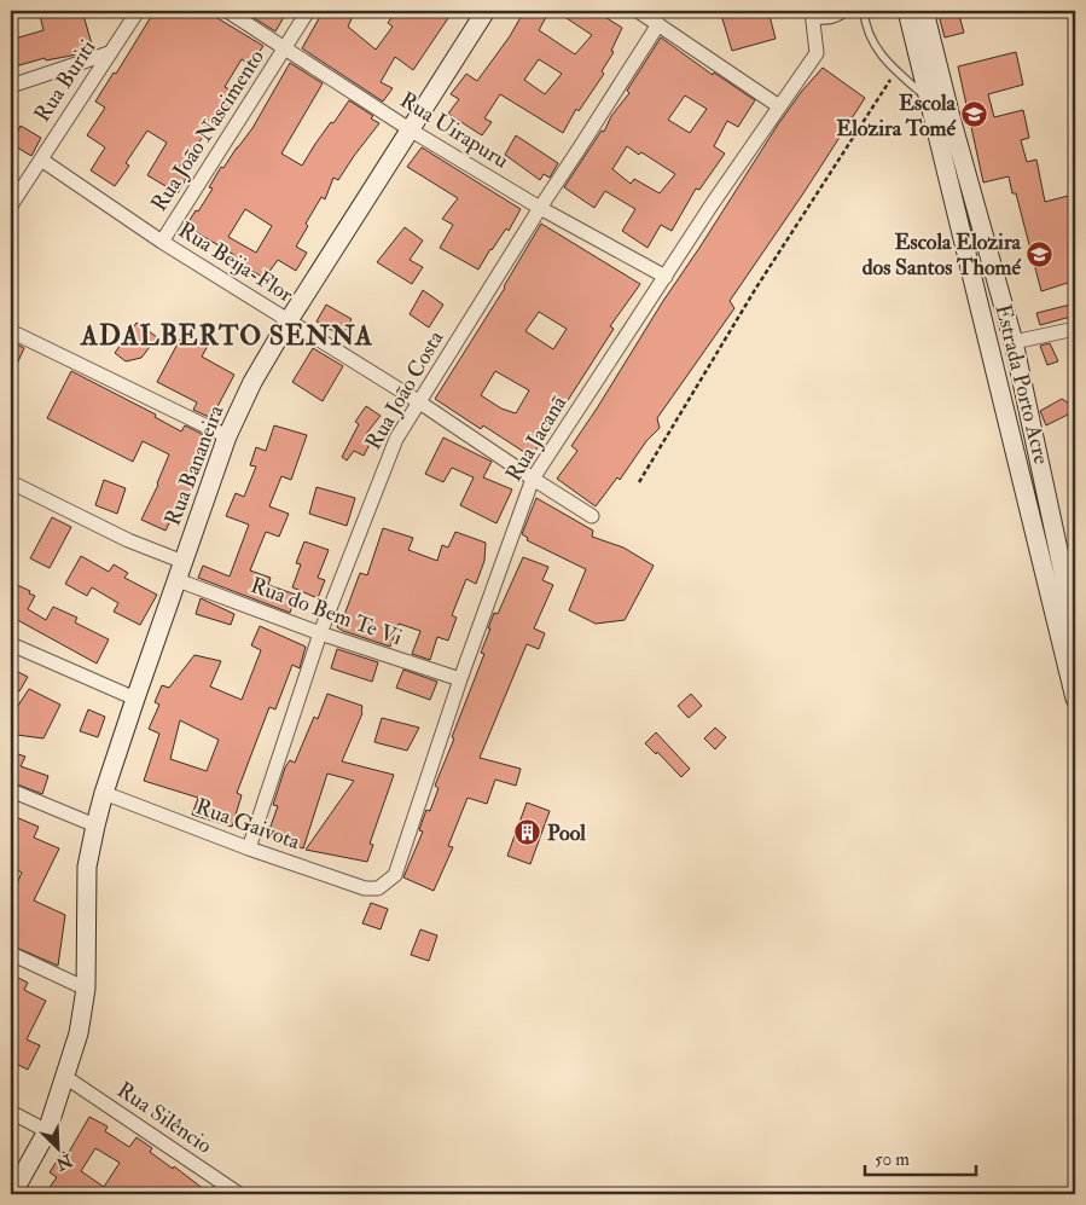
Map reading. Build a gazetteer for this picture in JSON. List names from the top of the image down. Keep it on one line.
{"streets":{"main road":["Estrada Porto Acre","Rua Bananeira"],"street":["Rua Buriti","Rua João Nascimento","Rua Uirapuru","Rua Beija-Flor","Rua João Costa","Rua Jacanã","Rua do Bem Te Vi","Rua Gaivota","Rua Silêncio"]},"crossings":[["Rua Buriti","Rua Beija-Flor"],["Rua João Nascimento","Rua Uirapuru"],["Rua João Nascimento","Rua Beija-Flor"],["Rua Uirapuru","Rua João Costa"],["Rua Uirapuru","Rua Jacanã"],["Rua Uirapuru","Rua Bananeira"],["Rua Beija-Flor","Rua João Costa"],["Rua Beija-Flor","Rua Jacanã"],["Rua Beija-Flor","Rua Bananeira"],["Rua João Costa","Rua do Bem Te Vi"],["Rua João Costa","Rua Gaivota"],["Rua Jacanã","Rua do Bem Te Vi"],["Rua Jacanã","Rua Gaivota"],["Rua Bananeira","Rua do Bem Te Vi"],["Rua Bananeira","Rua Gaivota"],["Rua Bananeira","Rua Silêncio"]],"districts":["ADALBERTO SENNA"],"places":{"school or university":["Escola Elozira Tomé","Escola Elozira dos Santos Thomé"],"building":["Pool"]},"scale_bar":"50 m","north":"bottom right"}
